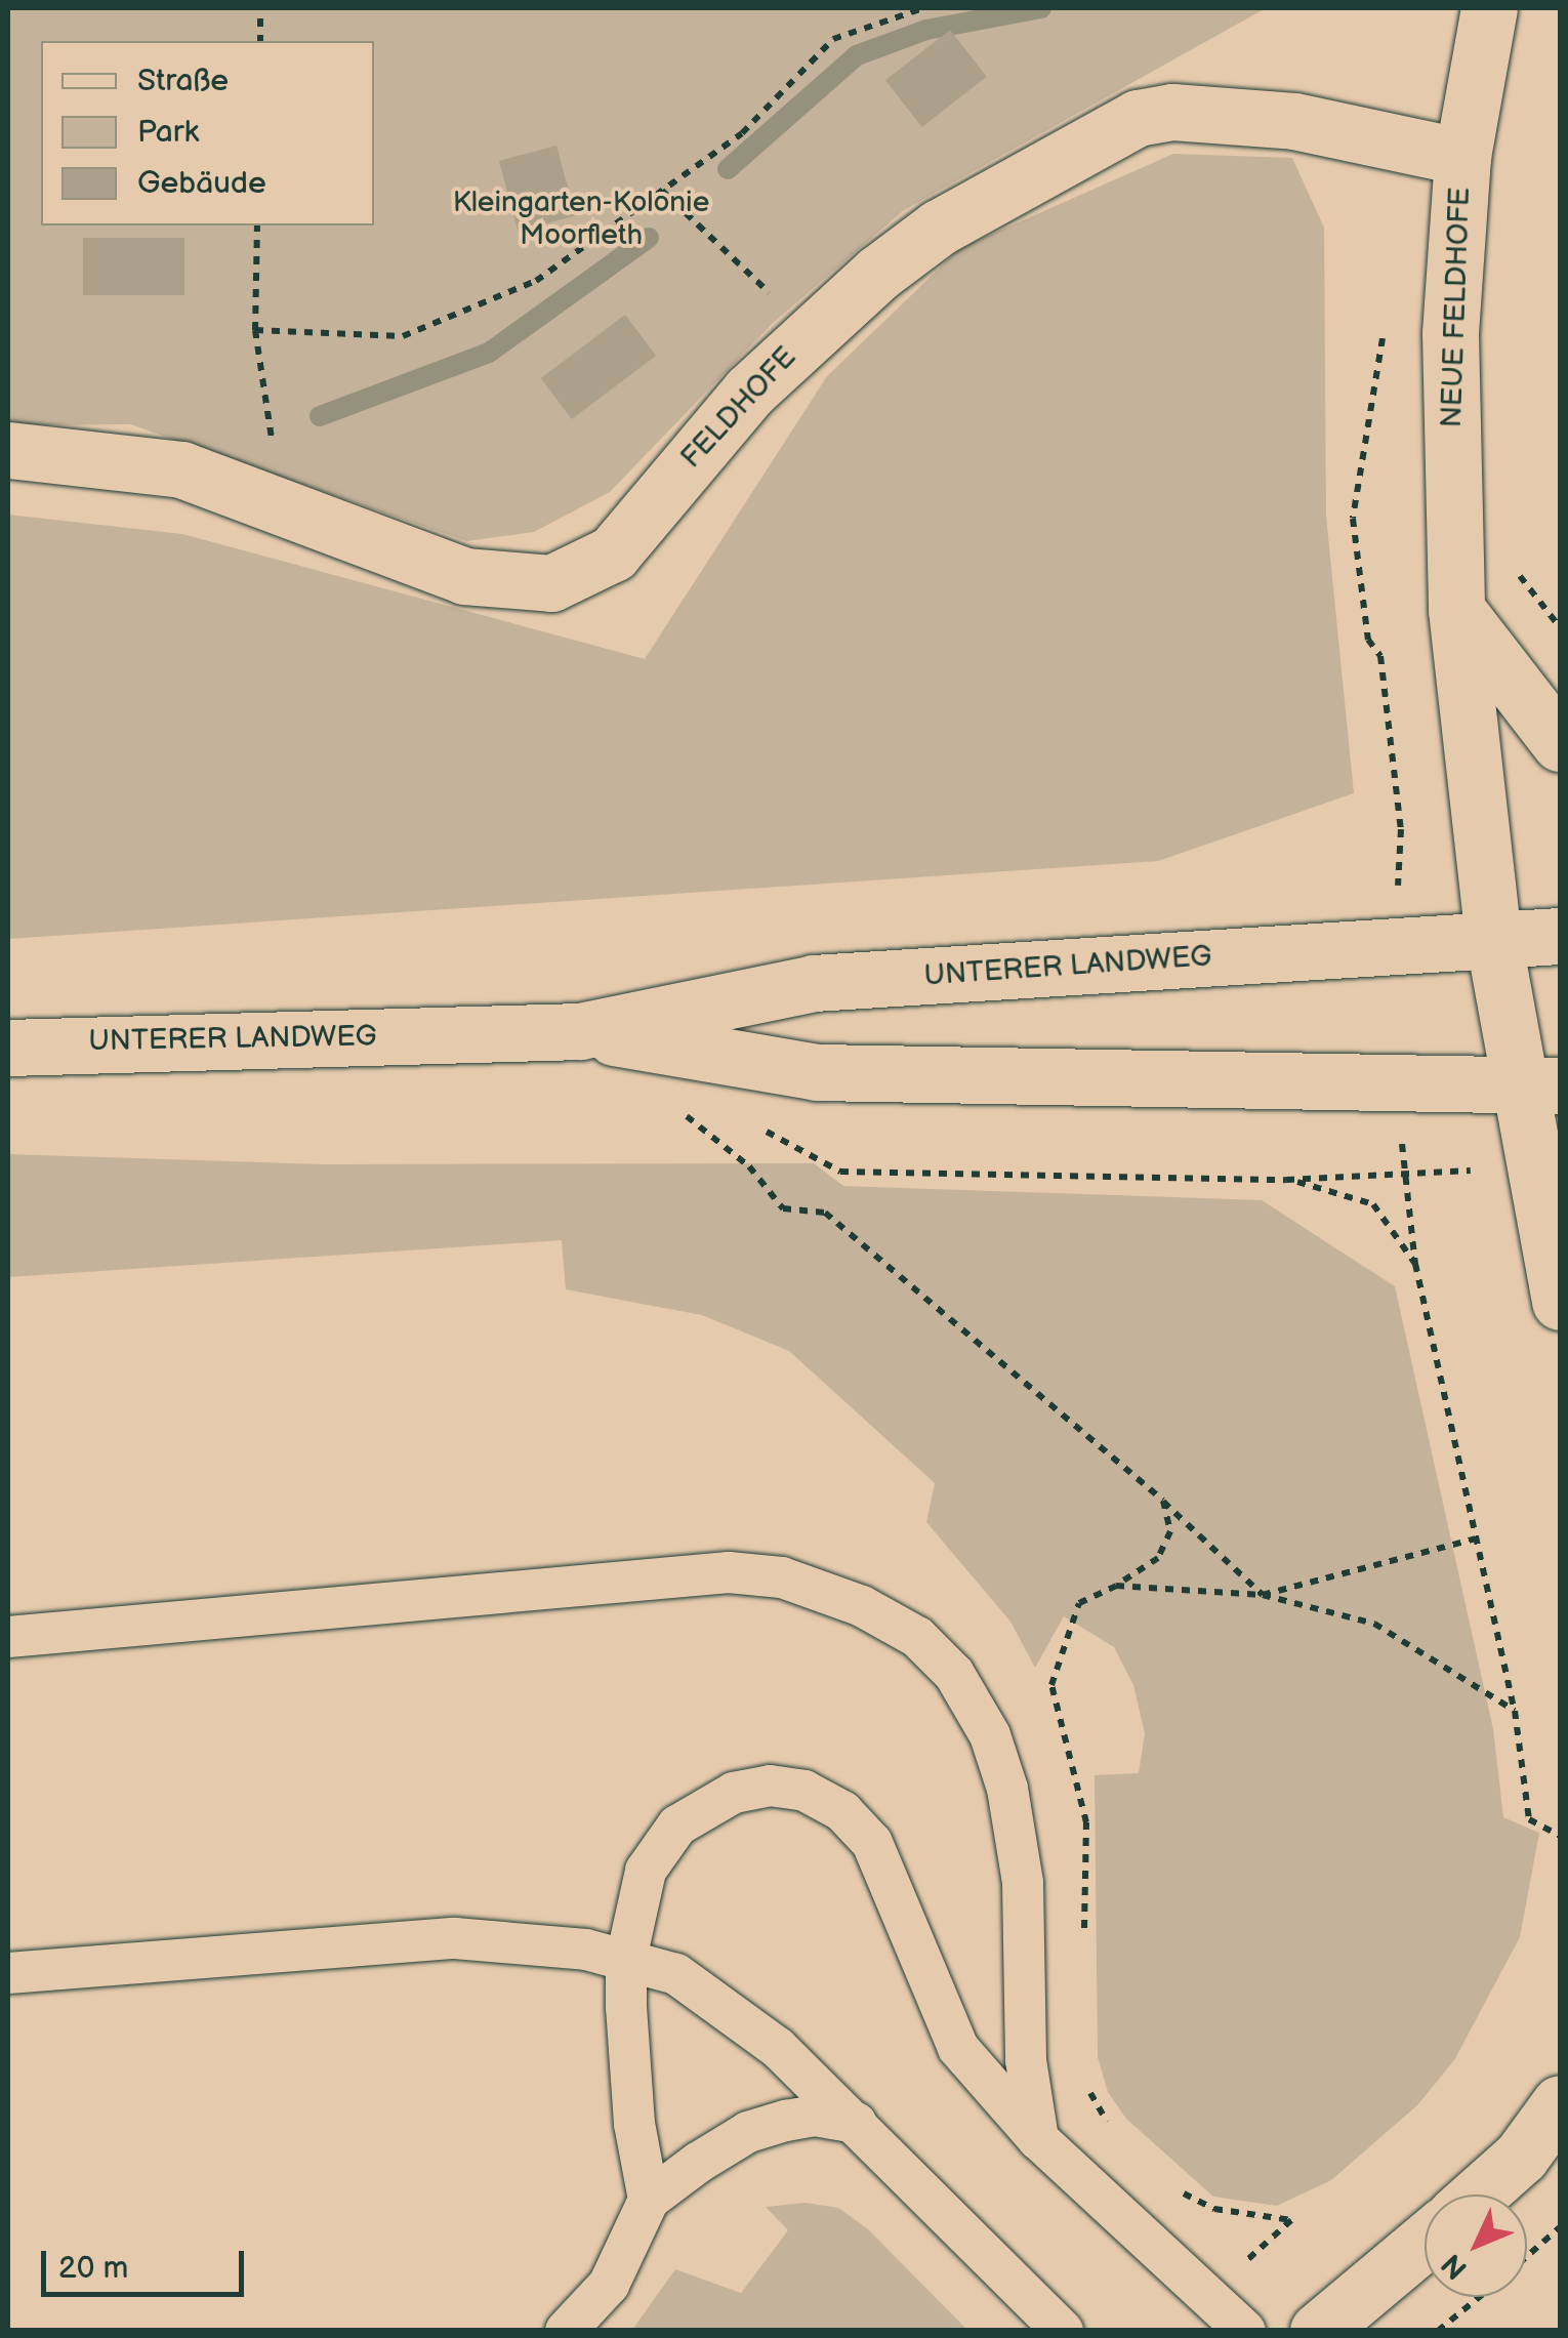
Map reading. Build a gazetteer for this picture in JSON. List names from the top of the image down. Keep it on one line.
{"streets":{"street":["NEUE FELDHOFE","FELDHOFE","UNTERER LANDWEG"]},"crossings":[["NEUE FELDHOFE","FELDHOFE"],["NEUE FELDHOFE","UNTERER LANDWEG"]],"parks":["Kleingarten-Kolonie Moorfleth"],"legend":["Straße","Park","Gebäude"],"scale_bar":"20 m","north":"bottom left"}
